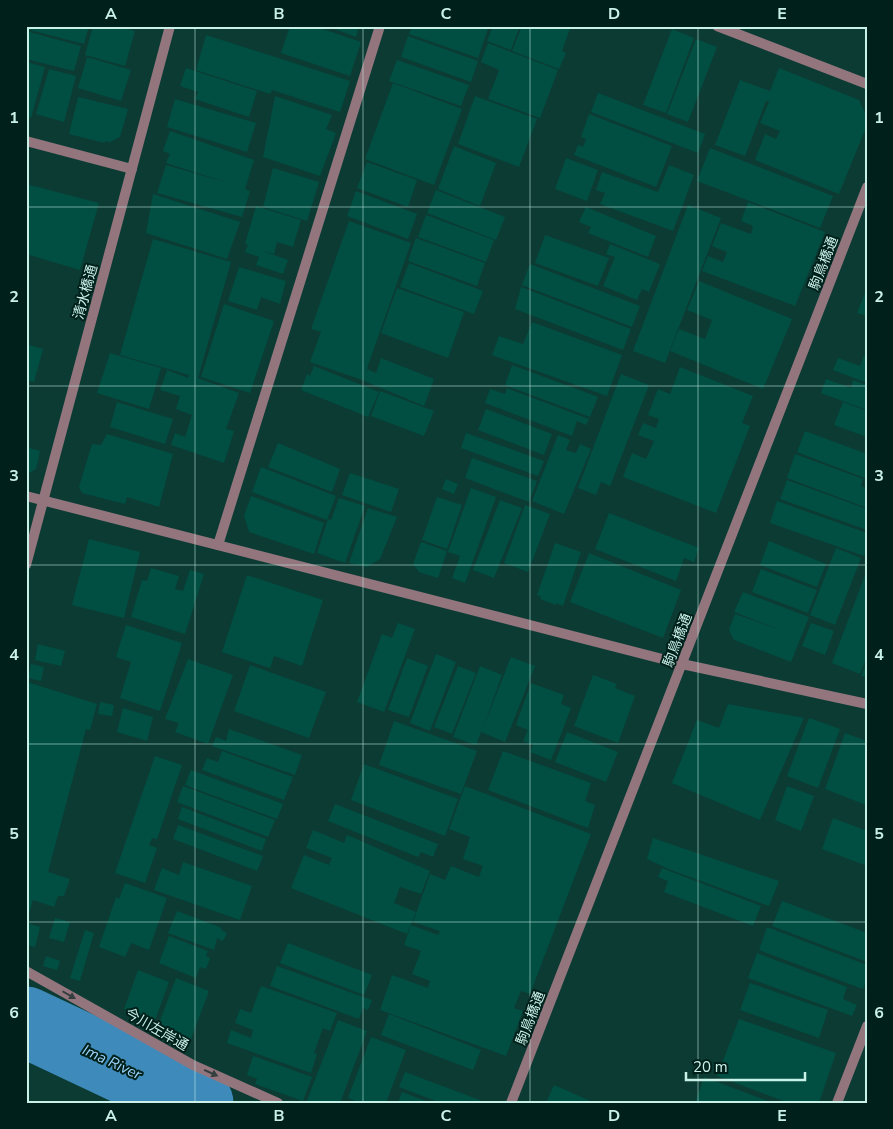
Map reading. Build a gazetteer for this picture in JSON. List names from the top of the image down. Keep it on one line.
{"streets":{"street":["駒鳥橋通","清水橋通","今川左岸通"]},"one_way":["今川左岸通"],"water":["Ima River"],"scale_bar":"20 m","grid":{"columns":["A","B","C","D","E"],"rows":["1","2","3","4","5","6"]}}
